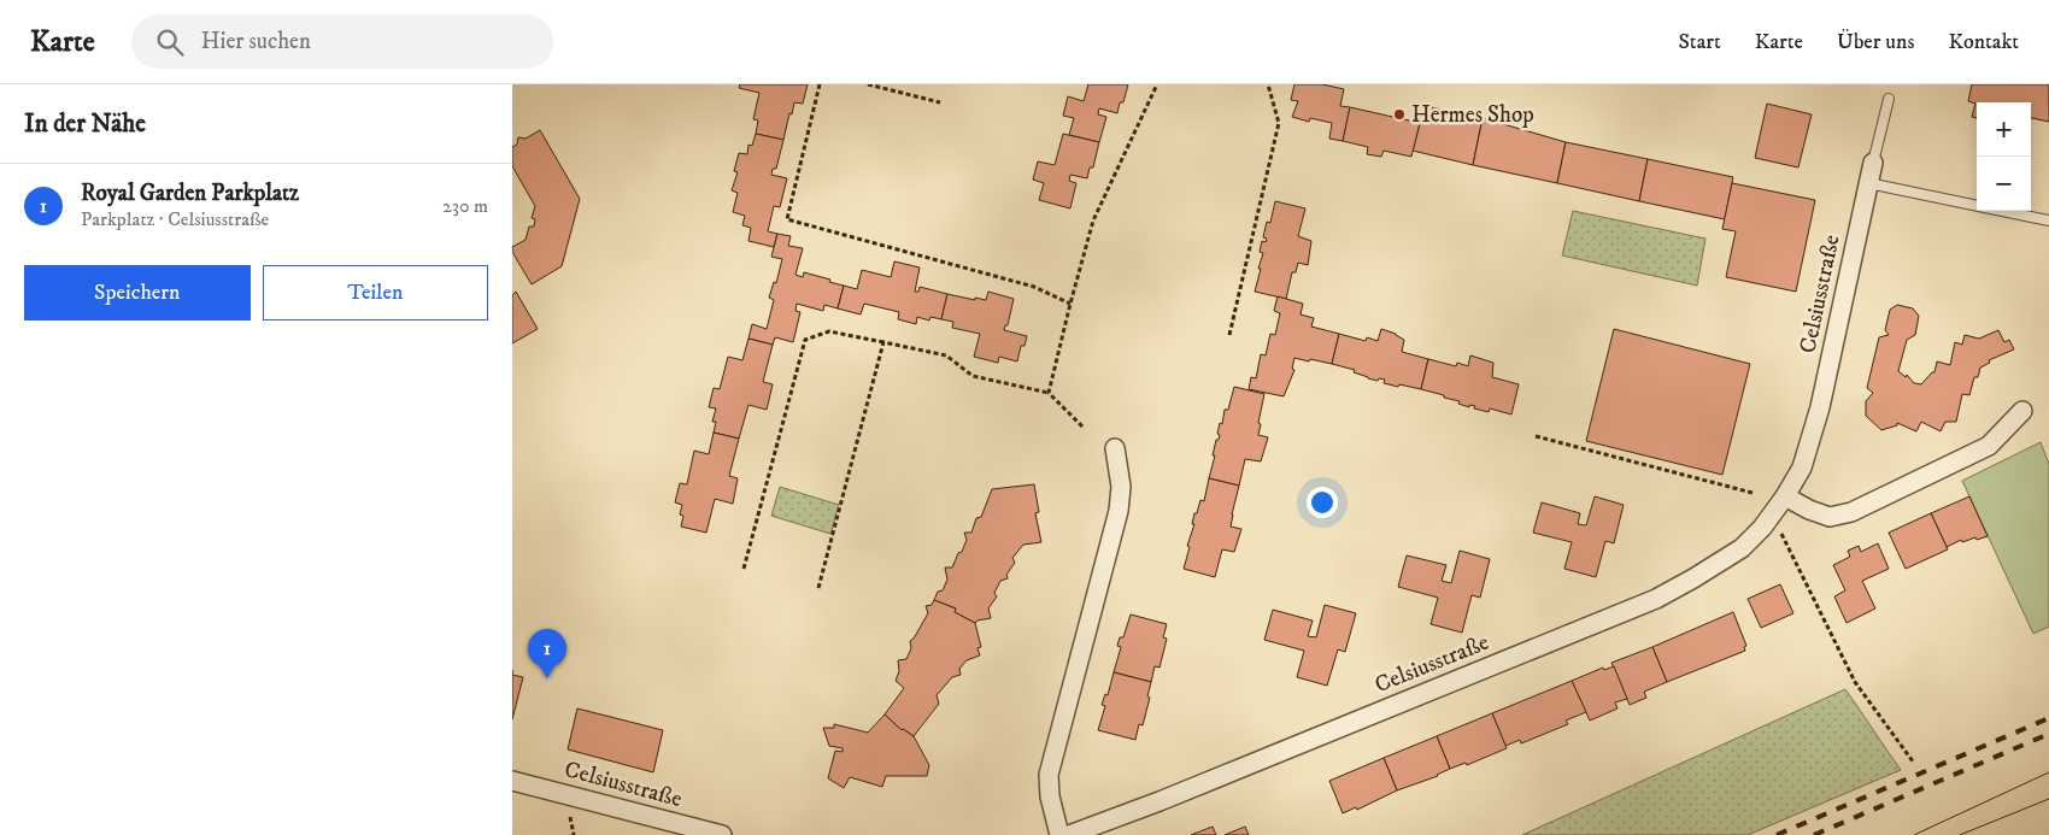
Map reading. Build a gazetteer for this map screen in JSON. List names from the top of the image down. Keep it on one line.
{"streets":{"street":["Celsiusstraße"]},"places":["Hermes Shop"],"page":{"header":"Karte","search":"Hier suchen","nav":["Start","Karte","Über uns","Kontakt"],"heading":"In der Nähe","map_buttons":["+","−"],"list":[{"mark":"1","name":"Royal Garden Parkplatz","note":"Parkplatz · Celsiusstraße","value":"230 m"}],"buttons":["Speichern","Teilen"],"pins":"1"}}
